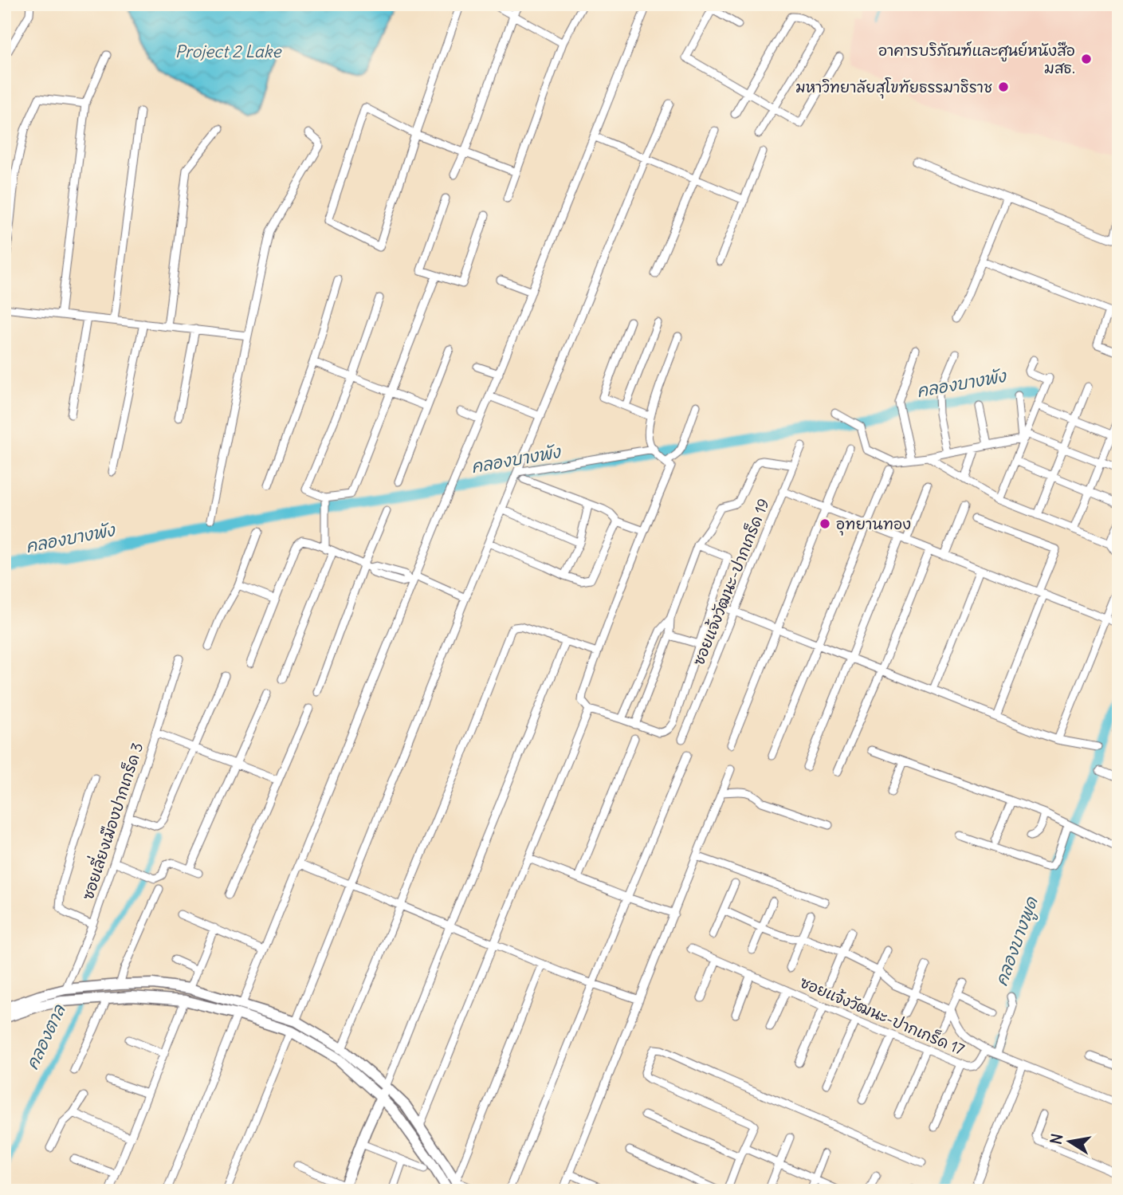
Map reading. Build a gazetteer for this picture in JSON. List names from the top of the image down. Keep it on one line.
{"streets":{"street":["ซอยแจ้งวัฒนะ-ปากเกร็ด 19","ซอยเลี่ยงเมืองปากเกร็ด 3","ซอยแจ้งวัฒนะ-ปากเกร็ด 17"]},"water":["Project 2 Lake","คลองบางพัง","คลองบางพูด","คลองตาล"],"places":["อาคารบริภัณฑ์และศูนย์หนังสือ มสธ.","มหาวิทยาลัยสุโขทัยธรรมาธิราช","อุทยานทอง"],"north":"left"}
